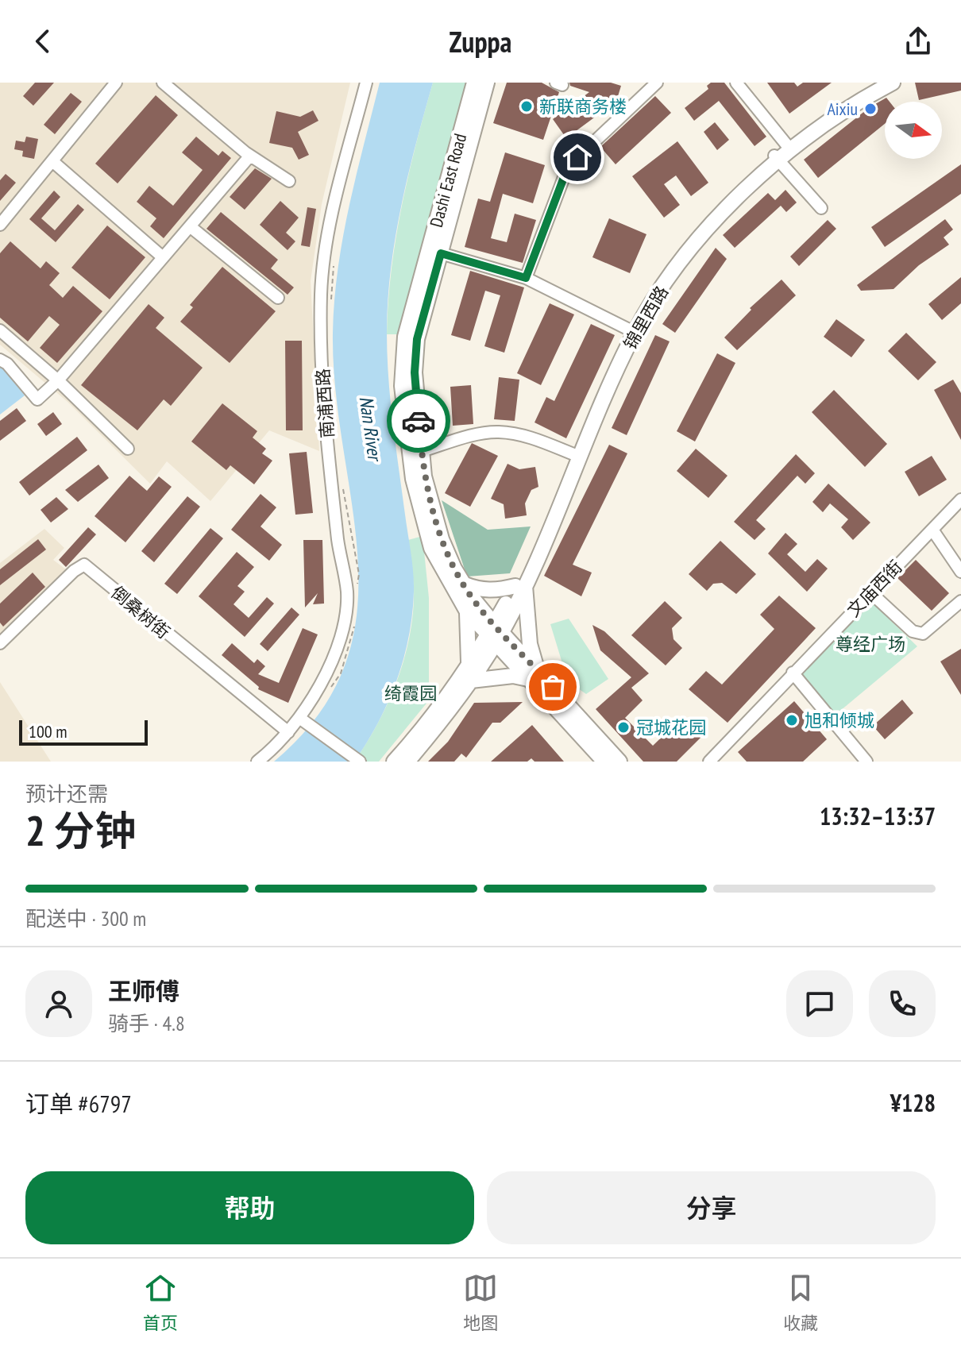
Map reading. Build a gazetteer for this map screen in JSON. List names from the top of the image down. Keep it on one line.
{"streets":{"main road":["Dashi East Road","锦里西路"],"street":["南浦西路","文庙西街","倒桑树街"]},"crossings":[["Dashi East Road","锦里西路"],["南浦西路","倒桑树街"]],"water":["Nan River"],"parks":["尊经广场","绮霞园"],"places":["新联商务楼","Aixiu","旭和倾城","冠城花园"],"scale_bar":"100 m","north":"right","page":{"header":"Zuppa","scale":"100 m","heading":["2 分钟","预计还需","13:32–13:37"],"panel":["王师傅","骑手 · 4.8","订单 #6797","¥128"],"bar":"配送中 · 300 m","buttons":["帮助","分享"],"tabs":["首页","地图","收藏"]}}
